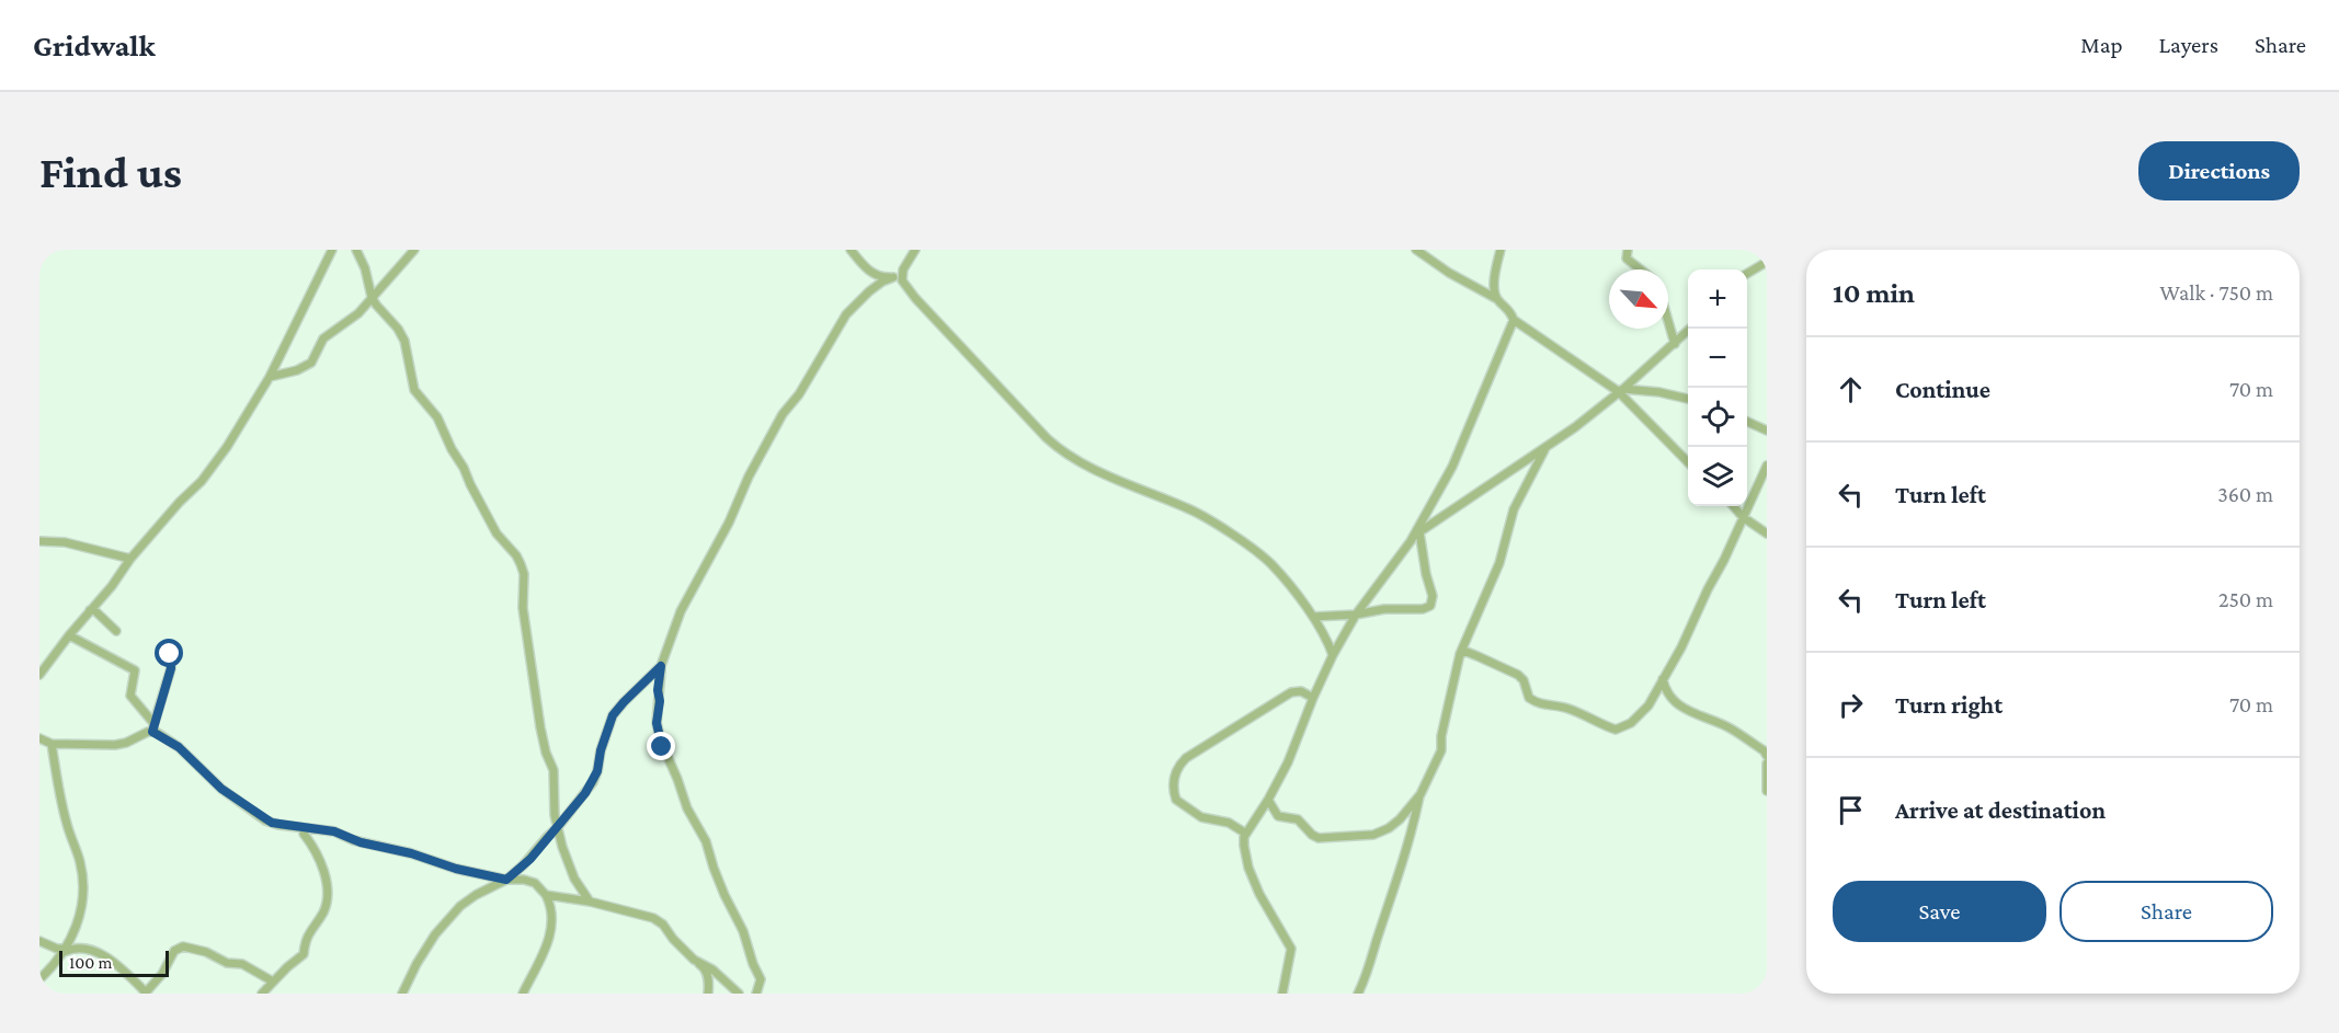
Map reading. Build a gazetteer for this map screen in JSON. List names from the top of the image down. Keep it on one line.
{"scale_bar":"100 m","north":"bottom right","page":{"header":"Gridwalk","nav":["Map","Layers","Share"],"buttons":["Directions",["Save","Share"]],"title":"Find us","heading":["10 min","Walk · 750 m"],"map_buttons":["+","−"],"list":[["Continue","70 m"],["Turn left","360 m"],["Turn left","250 m"],["Turn right","70 m"],"Arrive at destination"],"scale":"100 m"}}
